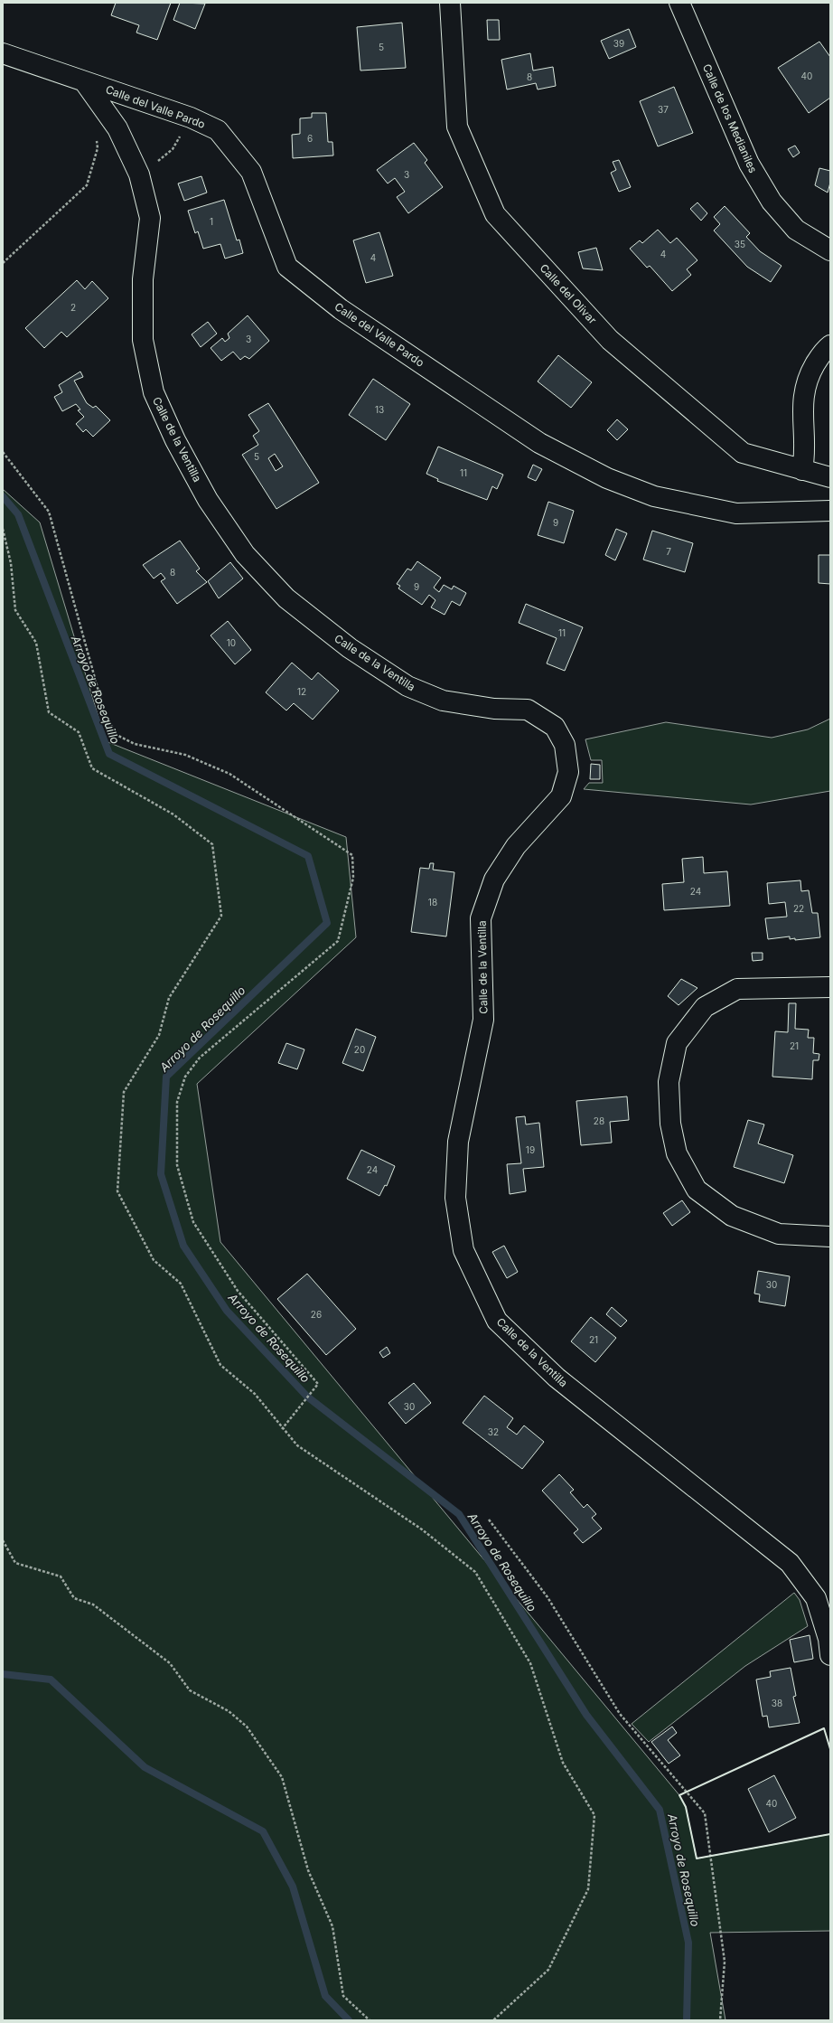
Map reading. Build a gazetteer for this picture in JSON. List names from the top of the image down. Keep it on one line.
{"streets":{"street":["Calle del Valle Pardo","Calle de los Medianiles","Calle del Olivar","Calle de la Ventilla"]},"crossings":[["Calle del Valle Pardo","Calle de la Ventilla"]],"water":["Arroyo de Rosequillo"],"house_numbers":["39","5","40","8","37","6","3","1","35","4","4","2","3","13","5","11","9","7","8","9","11","10","12","24","18","22","21","20","28","19","24","30","26","21","30","32","38","40"]}
